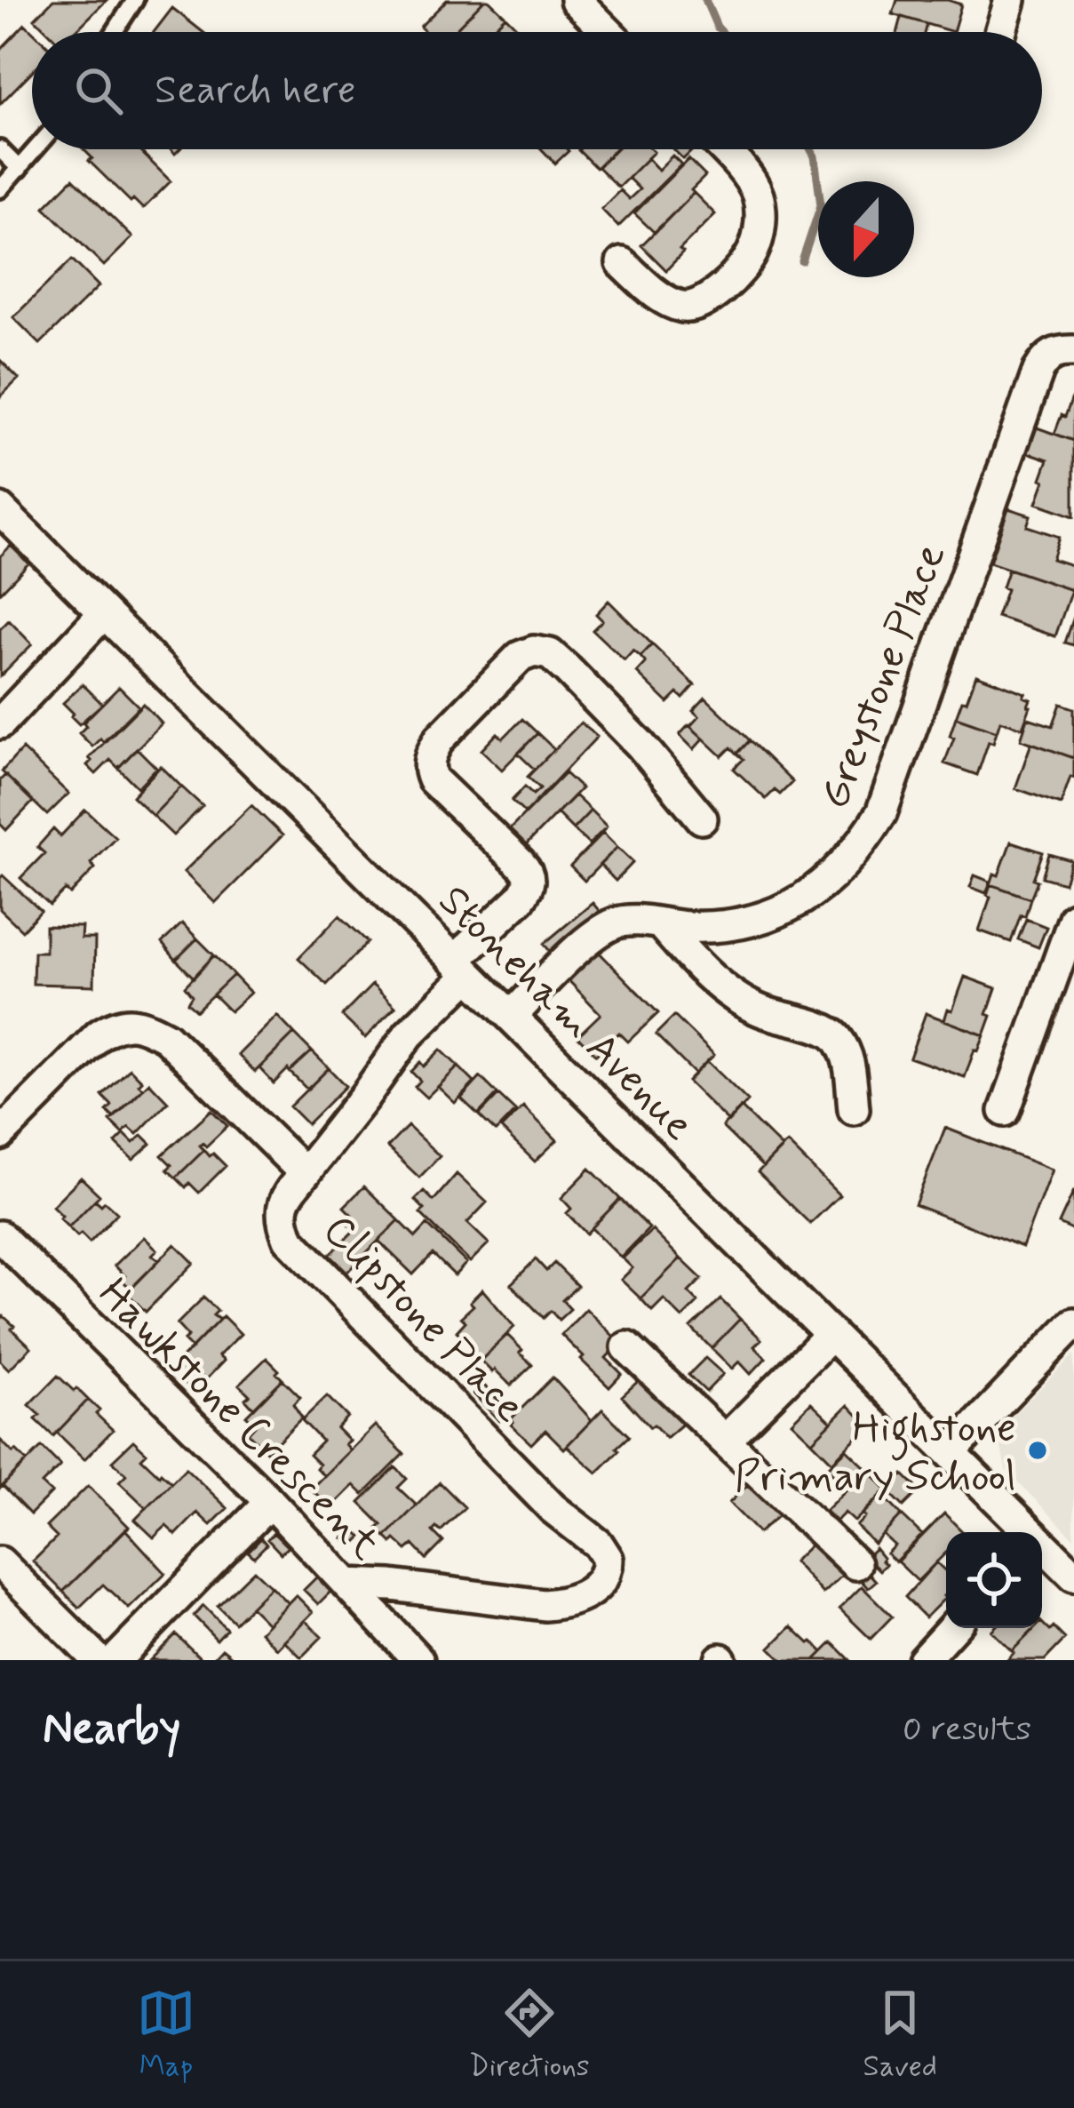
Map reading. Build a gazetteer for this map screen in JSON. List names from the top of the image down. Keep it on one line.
{"streets":{"street":["Greystone Place","Stoneham Avenue","Clipstone Place","Hawkstone Crescent"]},"crossings":[["Greystone Place","Stoneham Avenue"],["Clipstone Place","Hawkstone Crescent"]],"places":["Highstone Primary School"],"north":"bottom","page":{"search":"Search here","heading":["Nearby","0 results"],"nav":["Map","Directions","Saved"]}}
